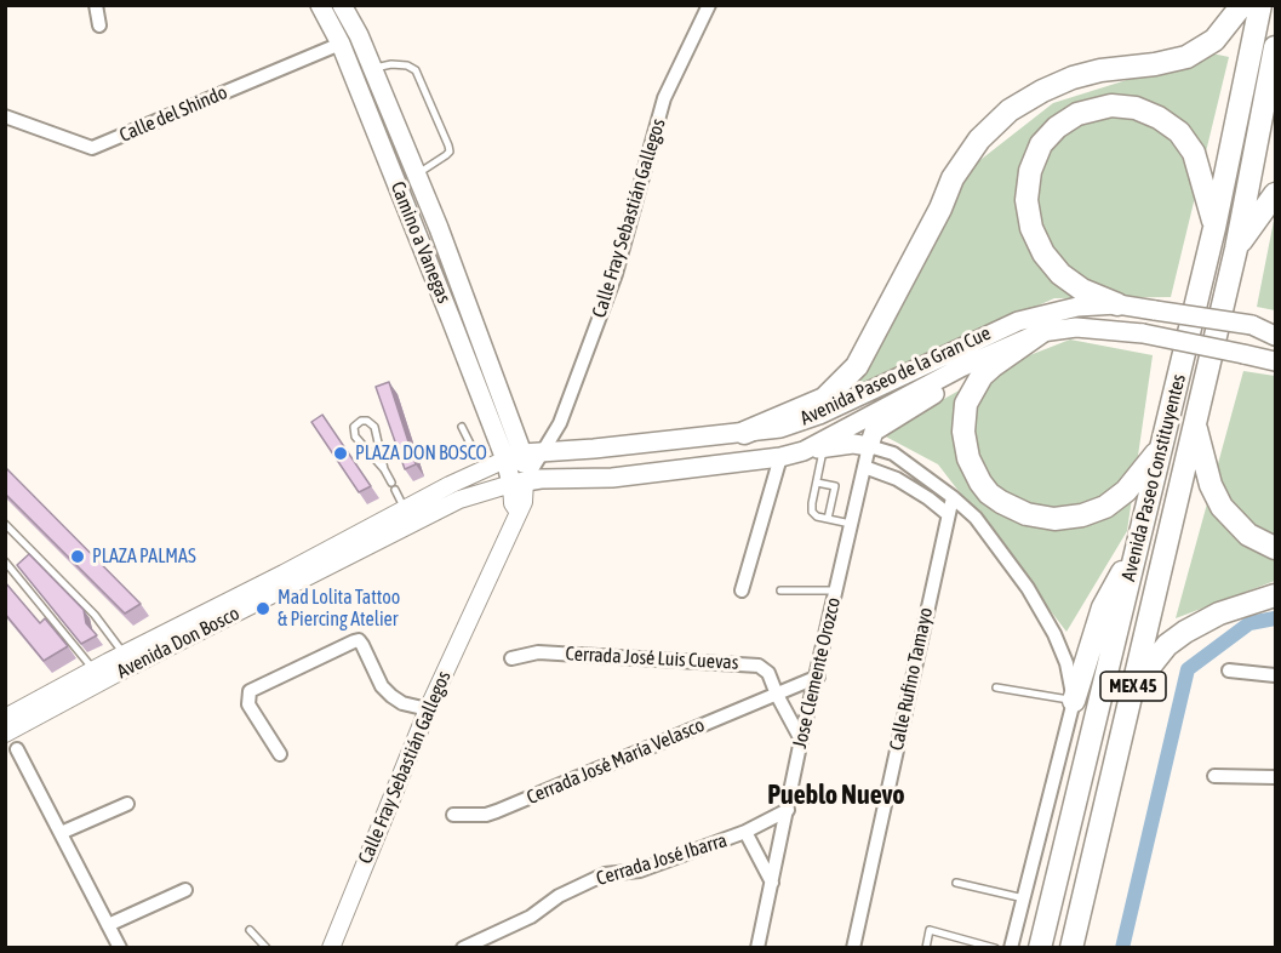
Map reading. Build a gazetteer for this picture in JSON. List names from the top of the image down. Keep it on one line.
{"streets":{"highway":["Avenida Paseo Constituyentes","MEX 45"],"main road":["Camino a Vanegas","Avenida Paseo de la Gran Cue"],"street":["Calle del Shindo","Calle Fray Sebastián Gallegos","Avenida Don Bosco","Cerrada José Luis Cuevas","Jose Clemente Orozco","Calle Rufino Tamayo","Cerrada José María Velasco","Cerrada José Ibarra"]},"crossings":[["Calle del Shindo","Camino a Vanegas"],["Calle Fray Sebastián Gallegos","Camino a Vanegas"],["Calle Fray Sebastián Gallegos","Avenida Paseo de la Gran Cue"],["Calle Fray Sebastián Gallegos","Avenida Don Bosco"],["Camino a Vanegas","Avenida Paseo de la Gran Cue"],["Camino a Vanegas","Avenida Don Bosco"],["Avenida Paseo de la Gran Cue","Avenida Don Bosco"],["Cerrada José Luis Cuevas","Cerrada José María Velasco"],["Jose Clemente Orozco","Cerrada José María Velasco"],["Jose Clemente Orozco","Cerrada José Ibarra"]],"districts":["Pueblo Nuevo"],"places":["PLAZA DON BOSCO","PLAZA PALMAS","Mad Lolita Tattoo & Piercing Atelier"]}
